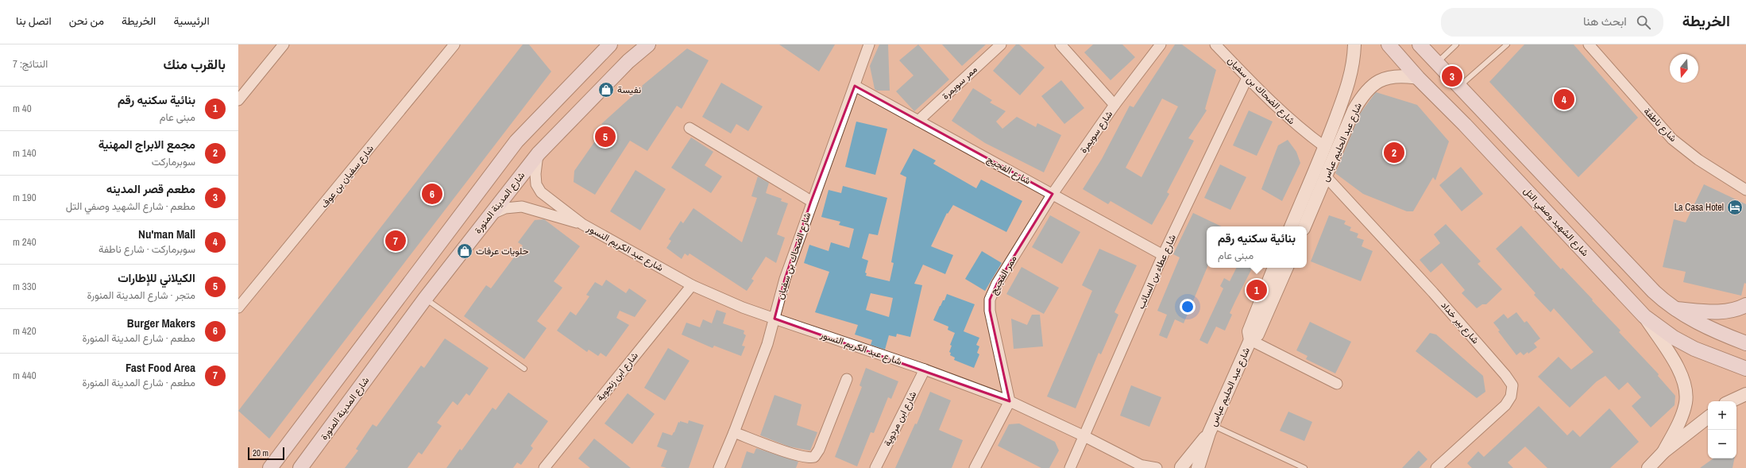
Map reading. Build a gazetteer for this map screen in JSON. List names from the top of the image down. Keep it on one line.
{"streets":{"main road":["شارع المدينة المنورة","شارع الشهيد وصفي التل"],"street":["ممر سويمرة","شارع الضحاك بن سفيان","شارع ناطفة","شارع سويمرة","شارع عبد الحليم عباس","شارع الفجيج","شارع سفيان بن عوف","شارع عبد الكريم النسور","شارع عطاء بن السائب","ممر الفجيج","شارع بير خداد","شارع ابن زنجوية","شارع ابن مردوية"]},"crossings":[["ممر سويمرة","شارع الفجيج"],["شارع الضحاك بن سفيان","شارع عبد الحليم عباس"],["شارع الضحاك بن سفيان","شارع الفجيج"],["شارع الضحاك بن سفيان","شارع عبد الكريم النسور"],["شارع الضحاك بن سفيان","شارع عطاء بن السائب"],["شارع سويمرة","شارع الفجيج"],["شارع سويمرة","ممر الفجيج"],["شارع عبد الحليم عباس","شارع الشهيد وصفي التل"],["شارع عبد الحليم عباس","شارع بير خداد"],["شارع الفجيج","شارع عطاء بن السائب"],["شارع الفجيج","ممر الفجيج"],["شارع المدينة المنورة","شارع عبد الكريم النسور"],["شارع عبد الكريم النسور","شارع عطاء بن السائب"],["شارع عبد الكريم النسور","ممر الفجيج"],["شارع عبد الكريم النسور","شارع ابن زنجوية"],["شارع عبد الكريم النسور","شارع ابن مردوية"]],"places":{"shop":["نفيسة","حلويات عرفات"],"hotel":["La Casa Hotel"]},"scale_bar":"20 m","north":"bottom","page":{"header":"الخريطة","search":"ابحث هنا","nav":["الرئيسية","الخريطة","من نحن","اتصل بنا"],"heading":["بالقرب منك","النتائج: 7"],"pins":["3","4","5","2","6","7","1"],"list":[{"mark":"1","name":"بنائية سكنيه رقم","note":"مبنى عام","value":"40 m"},{"mark":"2","name":"مجمع الابراج المهنية","note":"سوبرماركت","value":"140 m"},{"mark":"3","name":"مطعم قصر المدينه","note":"مطعم · شارع الشهيد وصفي التل","value":"190 m"},{"mark":"4","name":"Nu'man Mall","note":"سوبرماركت · شارع ناطفة","value":"240 m"},{"mark":"5","name":"الكيلاني للإطارات","note":"متجر · شارع المدينة المنورة","value":"330 m"},{"mark":"6","name":"Burger Makers","note":"مطعم · شارع المدينة المنورة","value":"420 m"},{"mark":"7","name":"Fast Food Area","note":"مطعم · شارع المدينة المنورة","value":"440 m"}],"popup":["بنائية سكنيه رقم","مبنى عام"],"map_buttons":["+","−"],"scale":"20 m"}}
